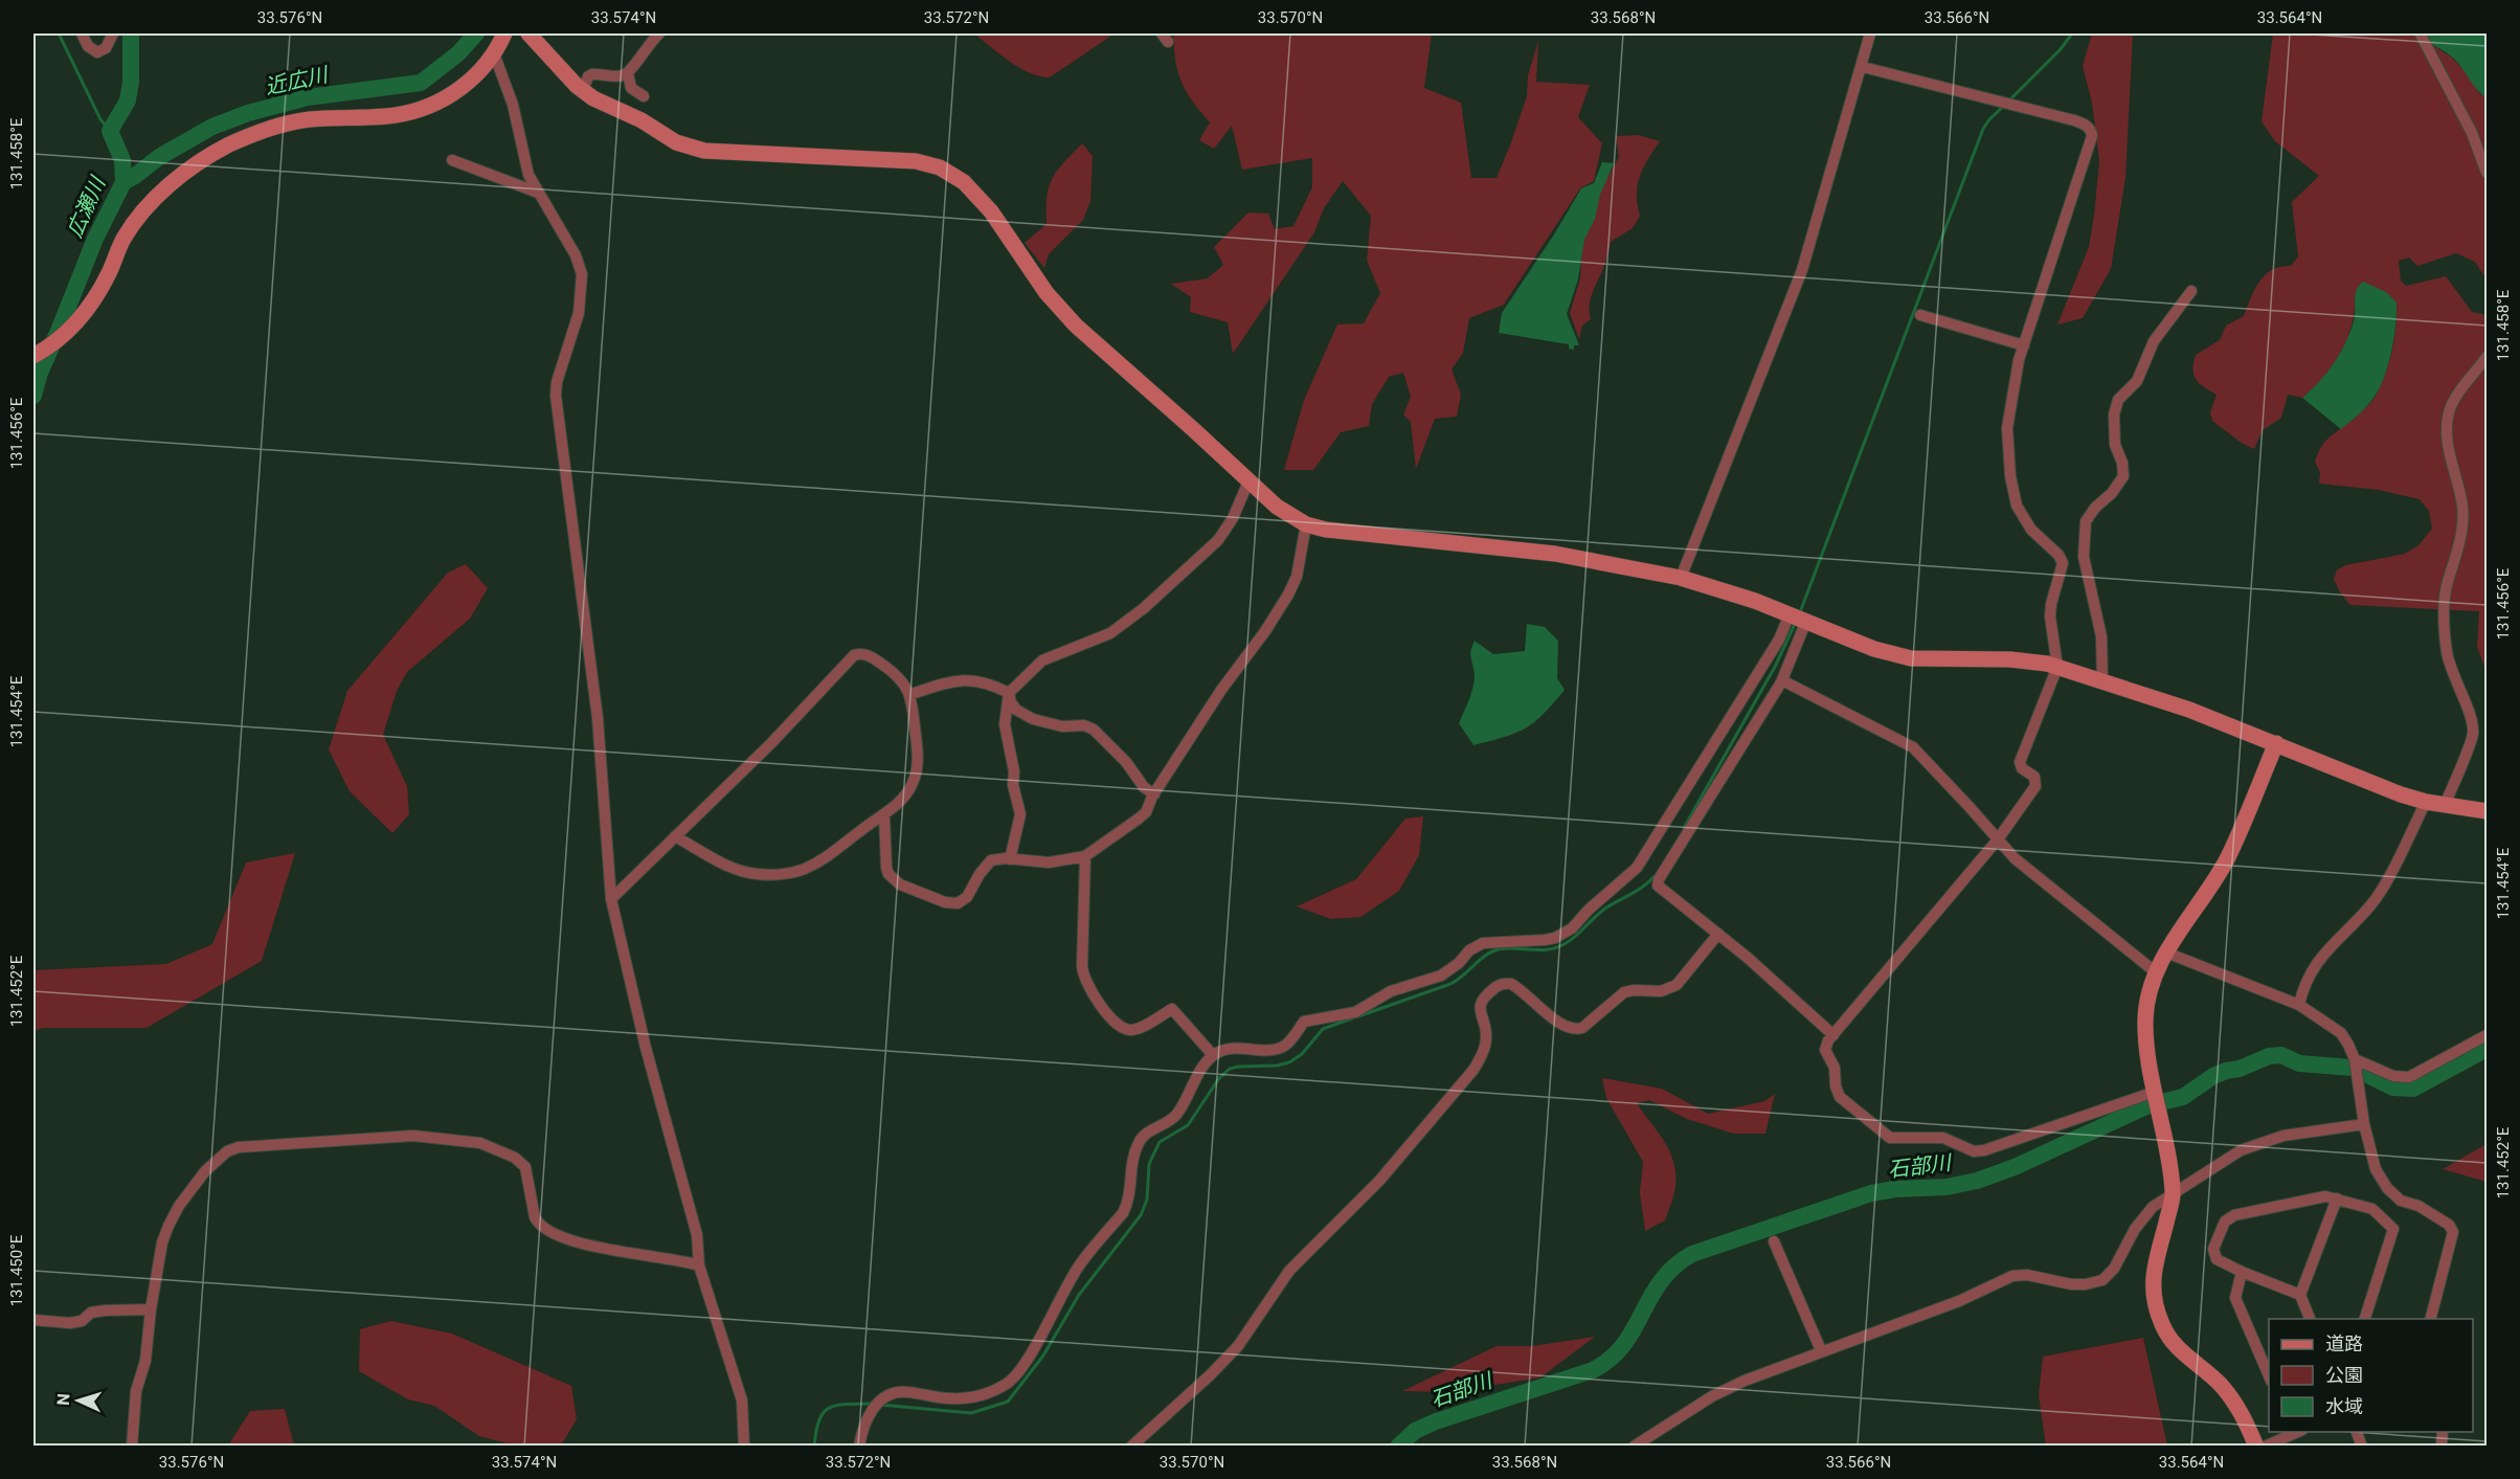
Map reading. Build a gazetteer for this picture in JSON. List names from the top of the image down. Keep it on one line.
{"water":["近広川","広瀬川","石部川"],"legend":["道路","公園","水域"],"north":"left","coordinates":["33.576°N","33.574°N","33.572°N","33.570°N","33.568°N","33.566°N","33.564°N","131.458°E","131.456°E","131.454°E","131.452°E","131.450°E"]}
